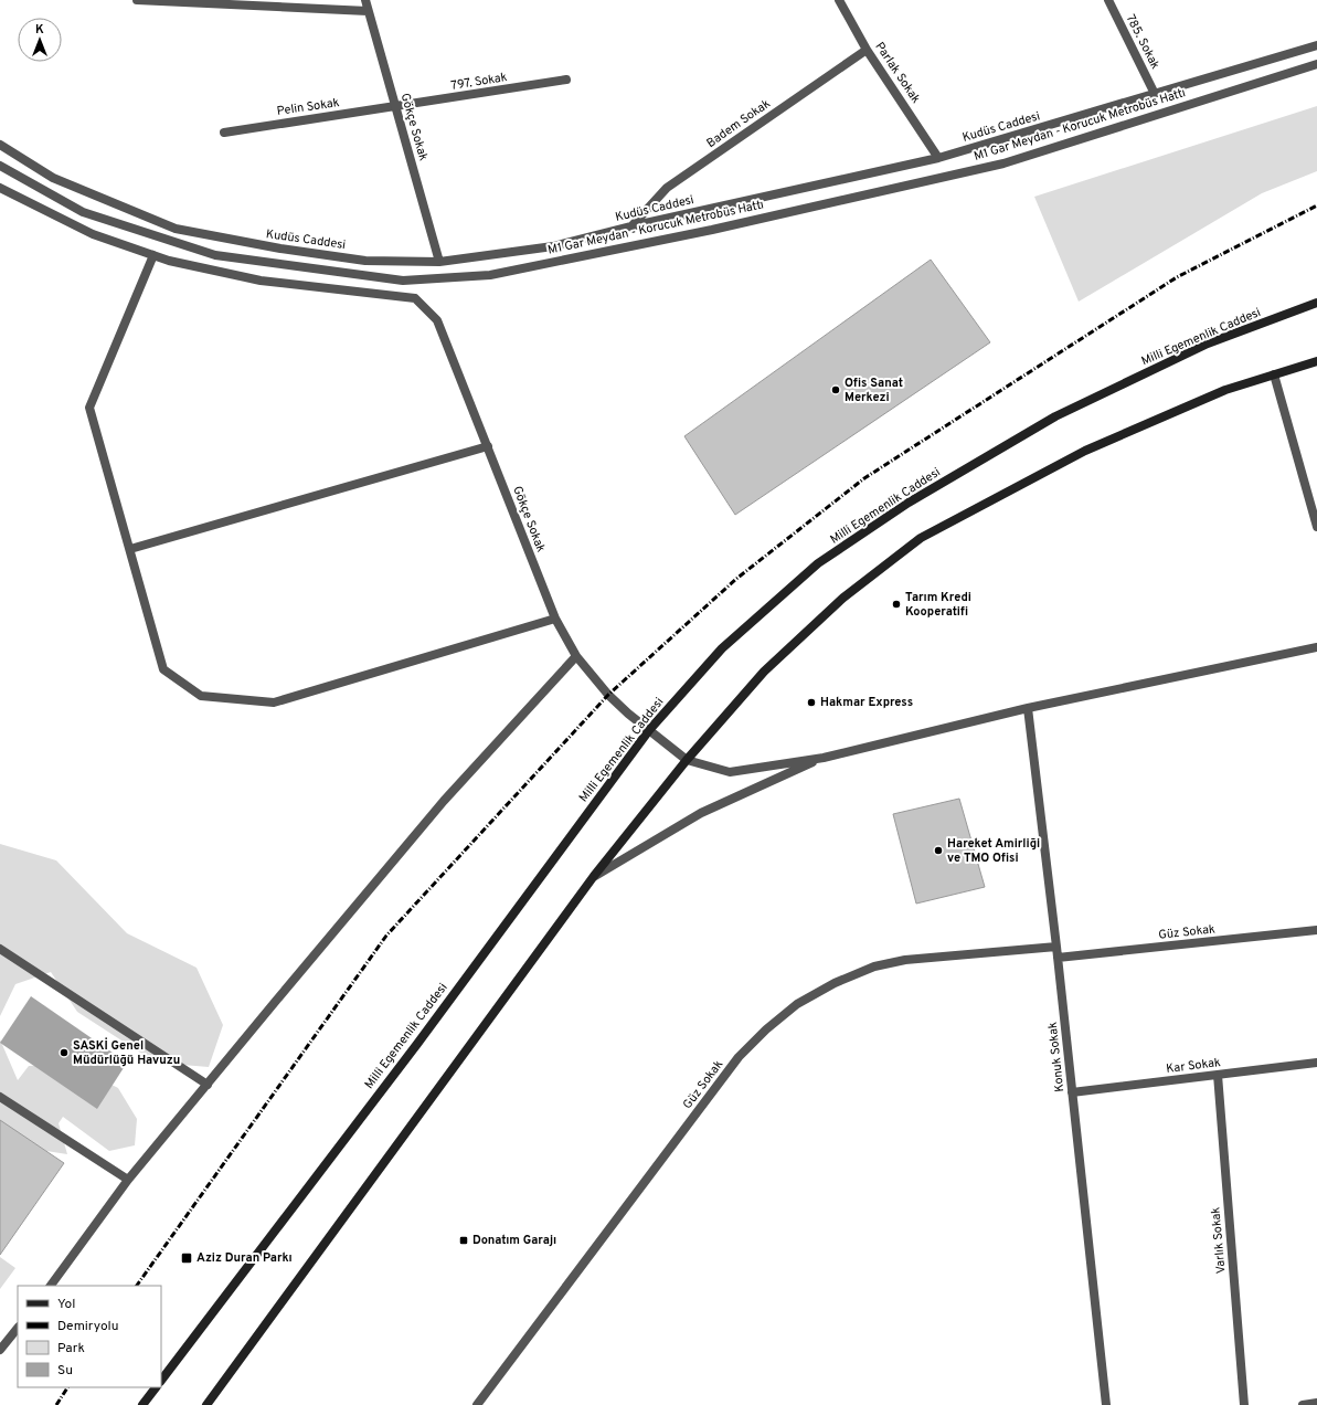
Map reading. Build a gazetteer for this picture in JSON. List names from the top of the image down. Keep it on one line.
{"streets":{"main road":["Milli Egemenlik Caddesi"],"street":["785. Sokak","Parlak Sokak","797. Sokak","Pelin Sokak","Badem Sokak","M1 Gar Meydan - Korucuk Metrobüs Hattı","Gökçe Sokak","Kudüs Caddesi","Güz Sokak","Konuk Sokak","Kar Sokak","Varlık Sokak"]},"crossings":[["785. Sokak","Kudüs Caddesi"],["Parlak Sokak","Badem Sokak"],["Parlak Sokak","Kudüs Caddesi"],["797. Sokak","Pelin Sokak"],["797. Sokak","Gökçe Sokak"],["Pelin Sokak","Gökçe Sokak"],["Badem Sokak","Kudüs Caddesi"],["Gökçe Sokak","Kudüs Caddesi"],["Gökçe Sokak","Milli Egemenlik Caddesi"],["Güz Sokak","Konuk Sokak"],["Konuk Sokak","Kar Sokak"],["Kar Sokak","Varlık Sokak"]],"places":{"other":["Ofis Sanat Merkezi","Tarım Kredi Kooperatifi","Hakmar Express","Hareket Amirliği ve TMO Ofisi","SASKİ Genel Müdürlüğü Havuzu"],"transit":["Donatım Garajı","Aziz Duran Parkı"]},"legend":["Yol","Demiryolu","Park","Su"],"north":"top"}
